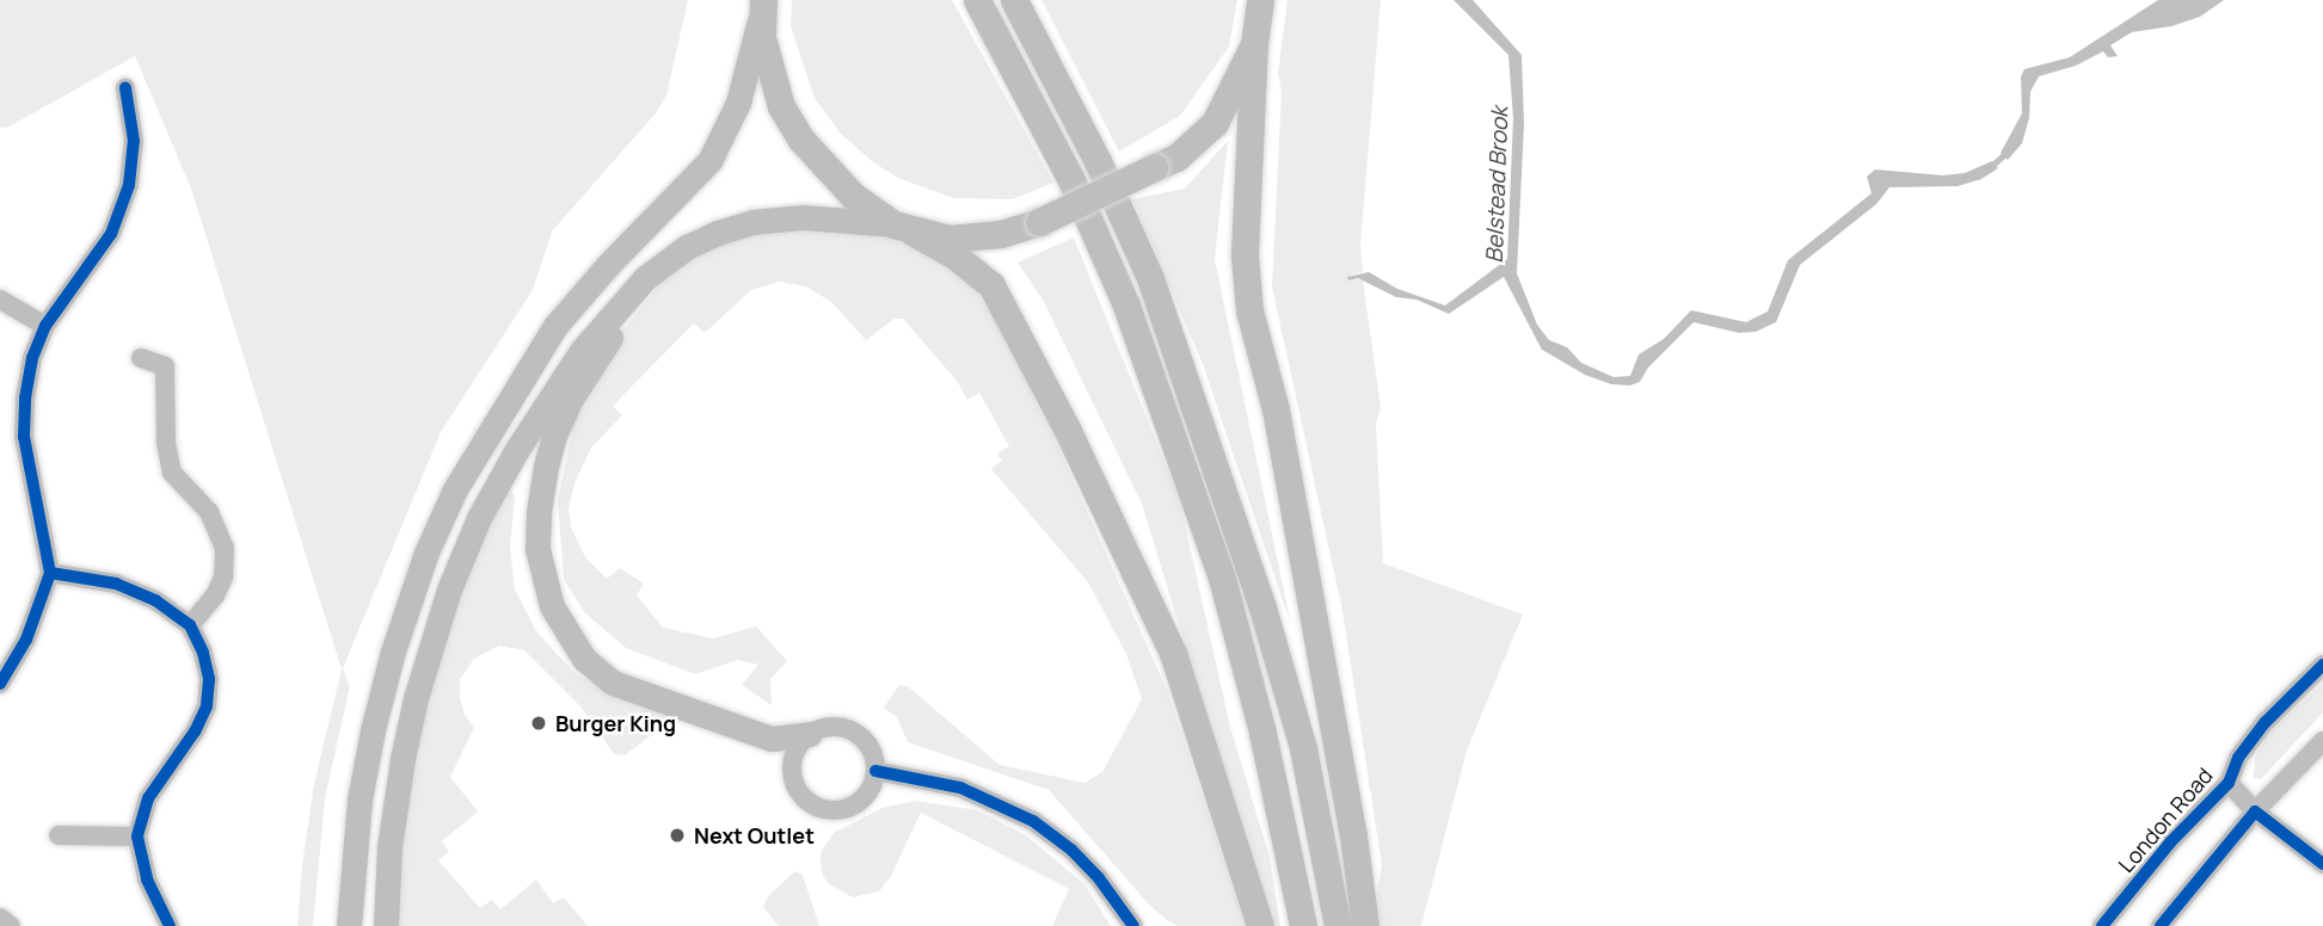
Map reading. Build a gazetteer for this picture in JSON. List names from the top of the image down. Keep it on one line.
{"streets":{"street":["London Road"]},"water":["Belstead Brook"],"places":["Burger King","Next Outlet"]}
